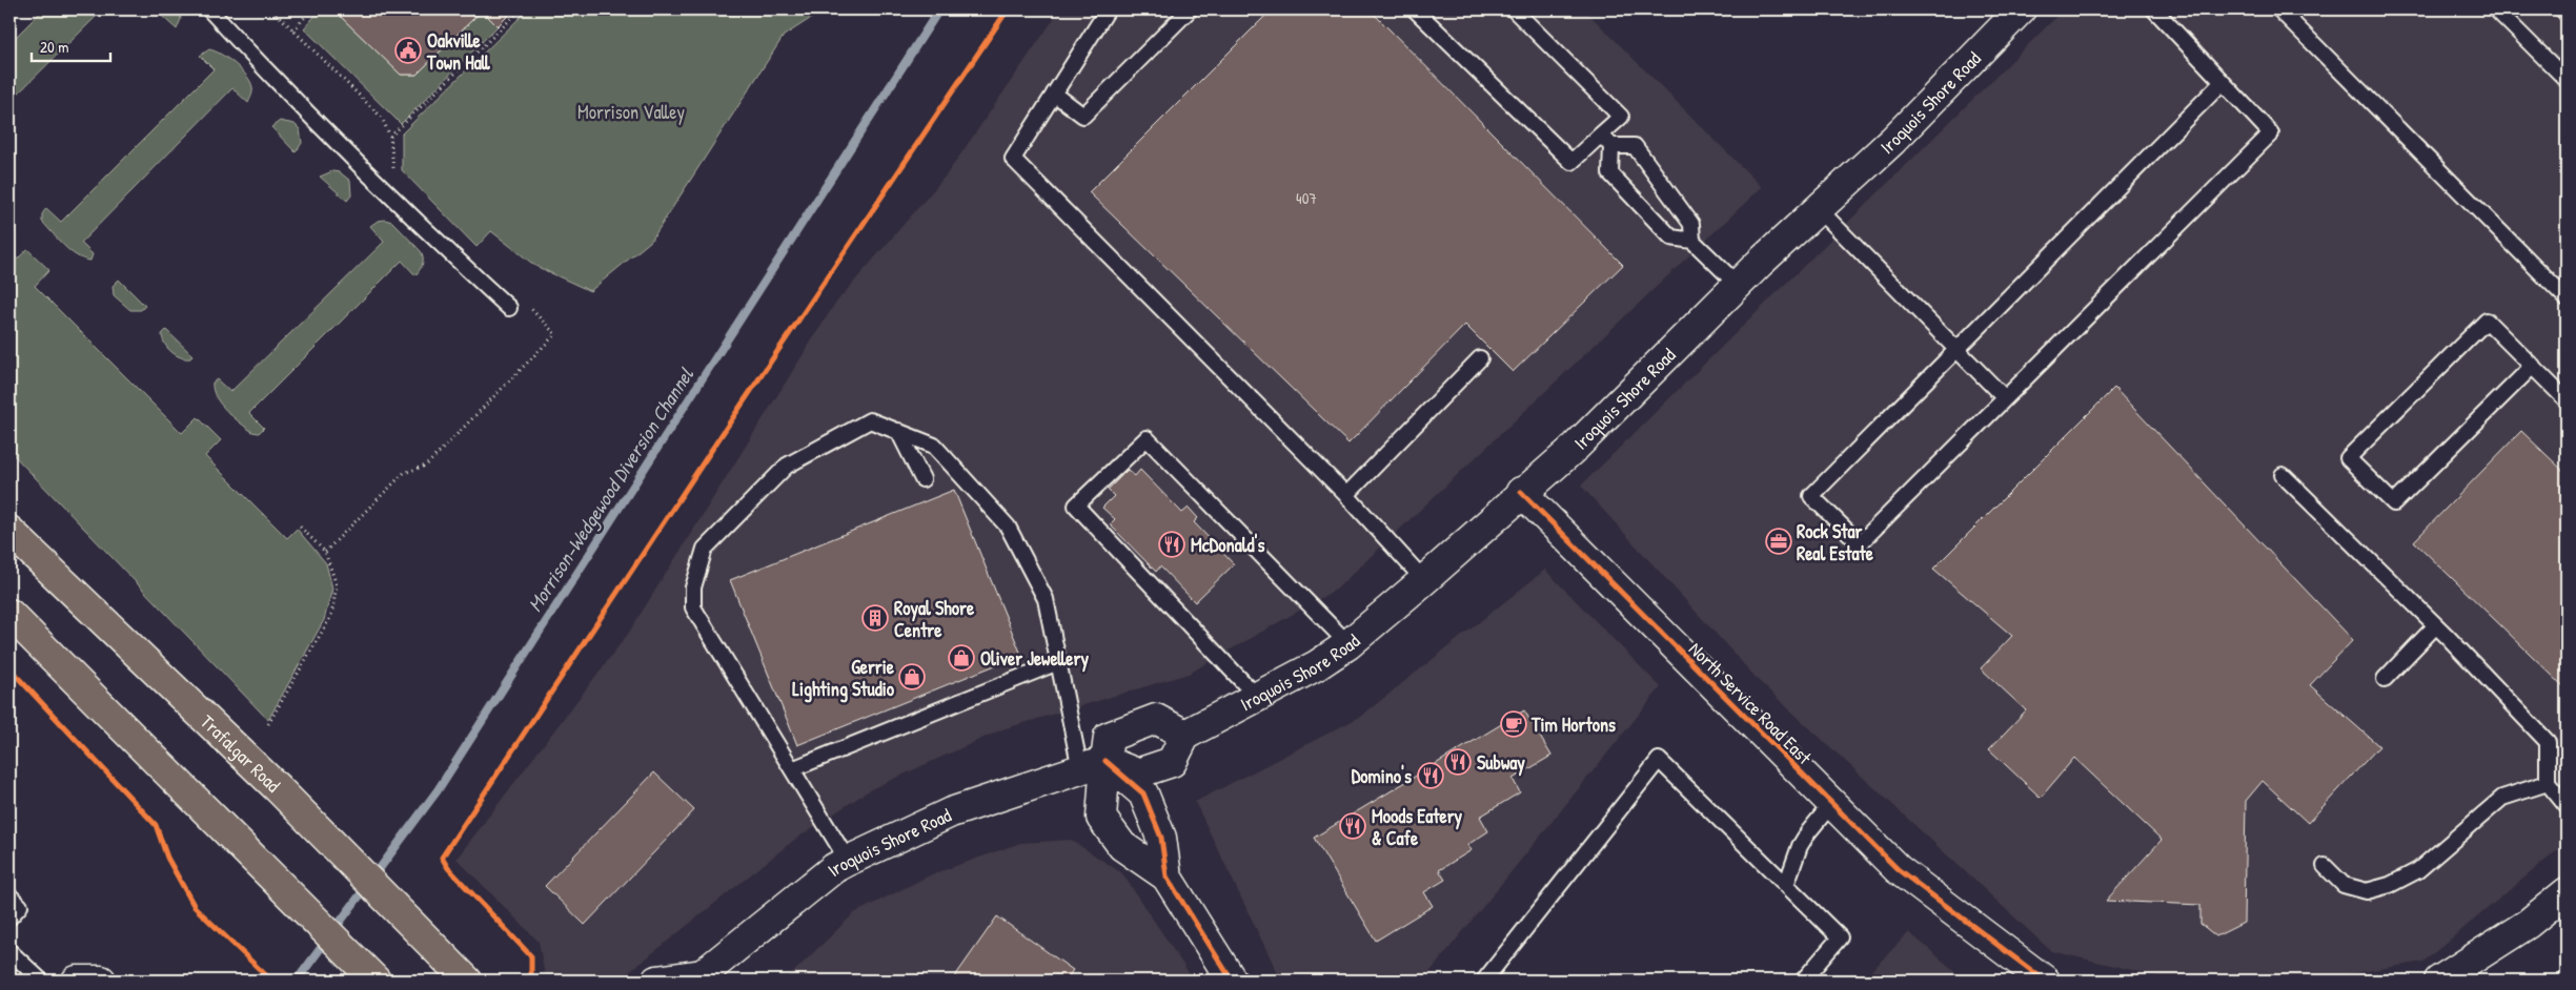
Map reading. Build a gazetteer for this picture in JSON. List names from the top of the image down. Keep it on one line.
{"streets":{"main road":["Iroquois Shore Road","North Service Road East","Trafalgar Road"]},"crossings":[["Iroquois Shore Road","North Service Road East"]],"water":["Morrison-Wedgewood Diversion Channel"],"parks":["Morrison Valley"],"places":{"public building":["Oakville Town Hall"],"office":["Rock Star Real Estate"],"restaurant":["McDonald's","Subway","Domino's","Moods Eatery & Cafe"],"building":["Royal Shore Centre"],"shop":["Oliver Jewellery","Gerrie Lighting Studio"],"cafe":["Tim Hortons"]},"house_numbers":["407"],"scale_bar":"20 m"}
